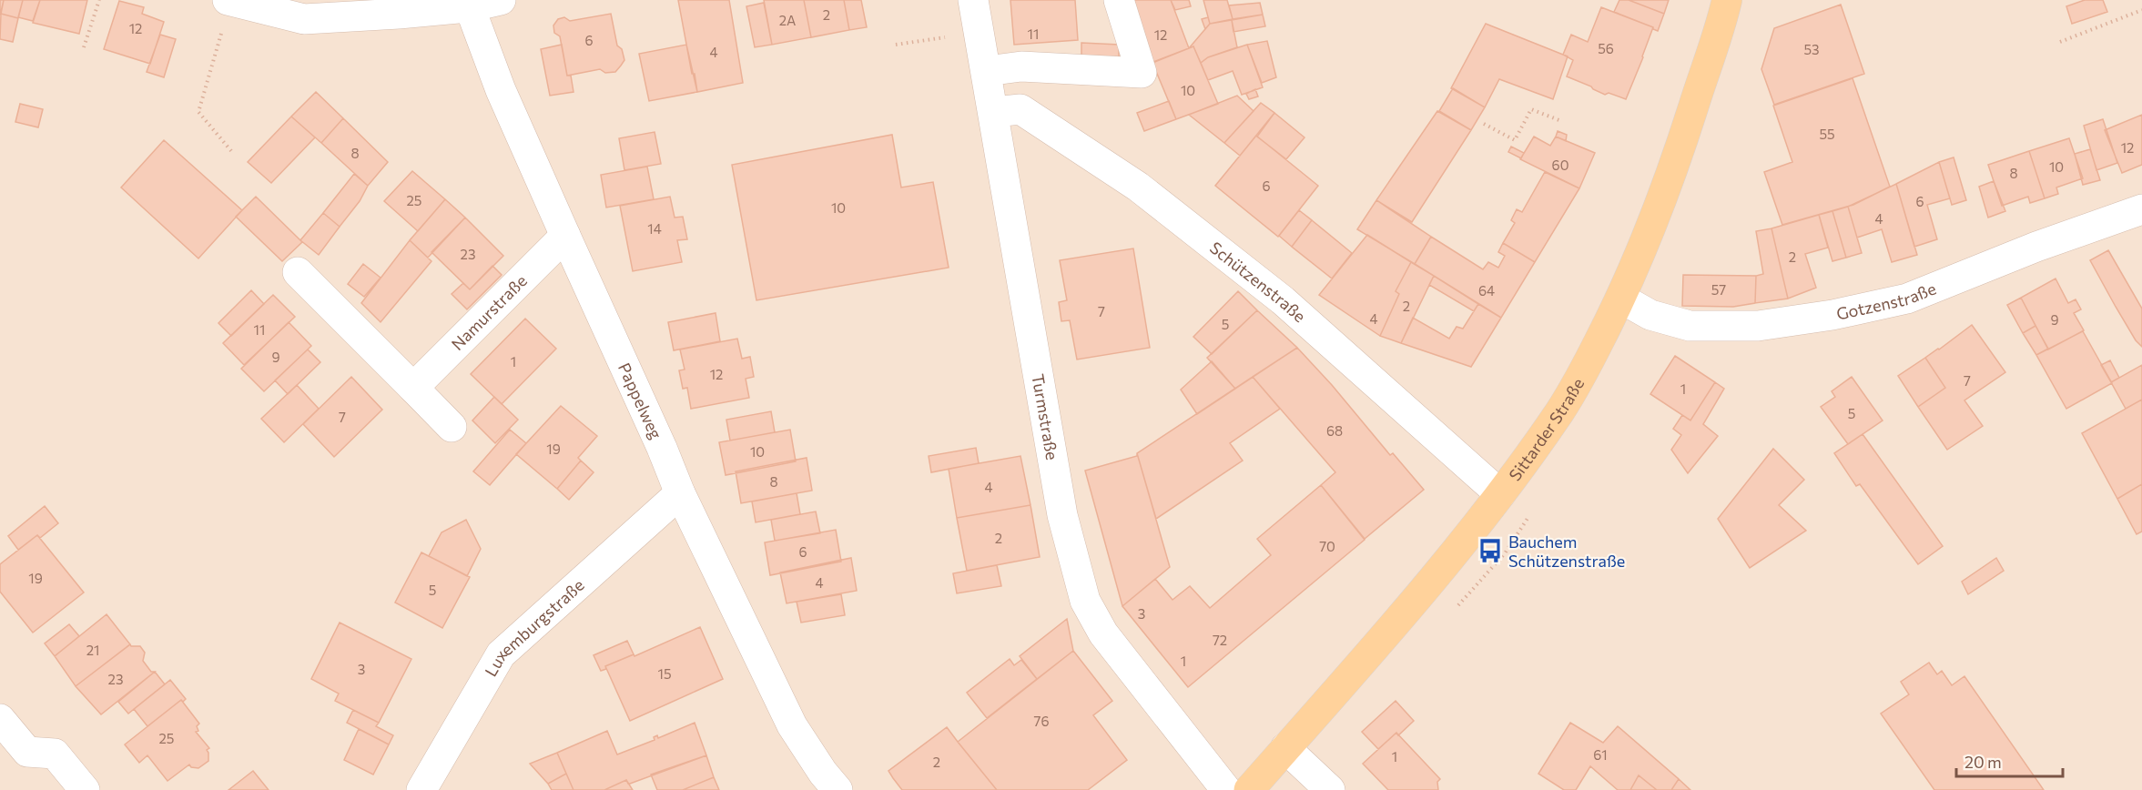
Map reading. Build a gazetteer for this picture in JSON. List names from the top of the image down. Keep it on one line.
{"streets":{"main road":["Sittarder Straße"],"street":["Schützenstraße","Gotzenstraße","Namurstraße","Pappelweg","Turmstraße","Luxemburgstraße"]},"crossings":[["Schützenstraße","Turmstraße"],["Schützenstraße","Sittarder Straße"],["Gotzenstraße","Sittarder Straße"],["Namurstraße","Pappelweg"],["Pappelweg","Luxemburgstraße"]],"places":{"bus stop":["Bauchem Schützenstraße"]},"house_numbers":["2","2A","12","11","12","6","56","53","4","10","55","12","8","60","10","8","6","25","6","10","4","14","23","2","57","64","2","7","4","9","5","11","9","1","12","7","1","5","7","68","19","10","8","4","2","70","6","19","4","5","3","72","21","1","3","15","23","76","25","61","1","2"],"scale_bar":"20 m"}
